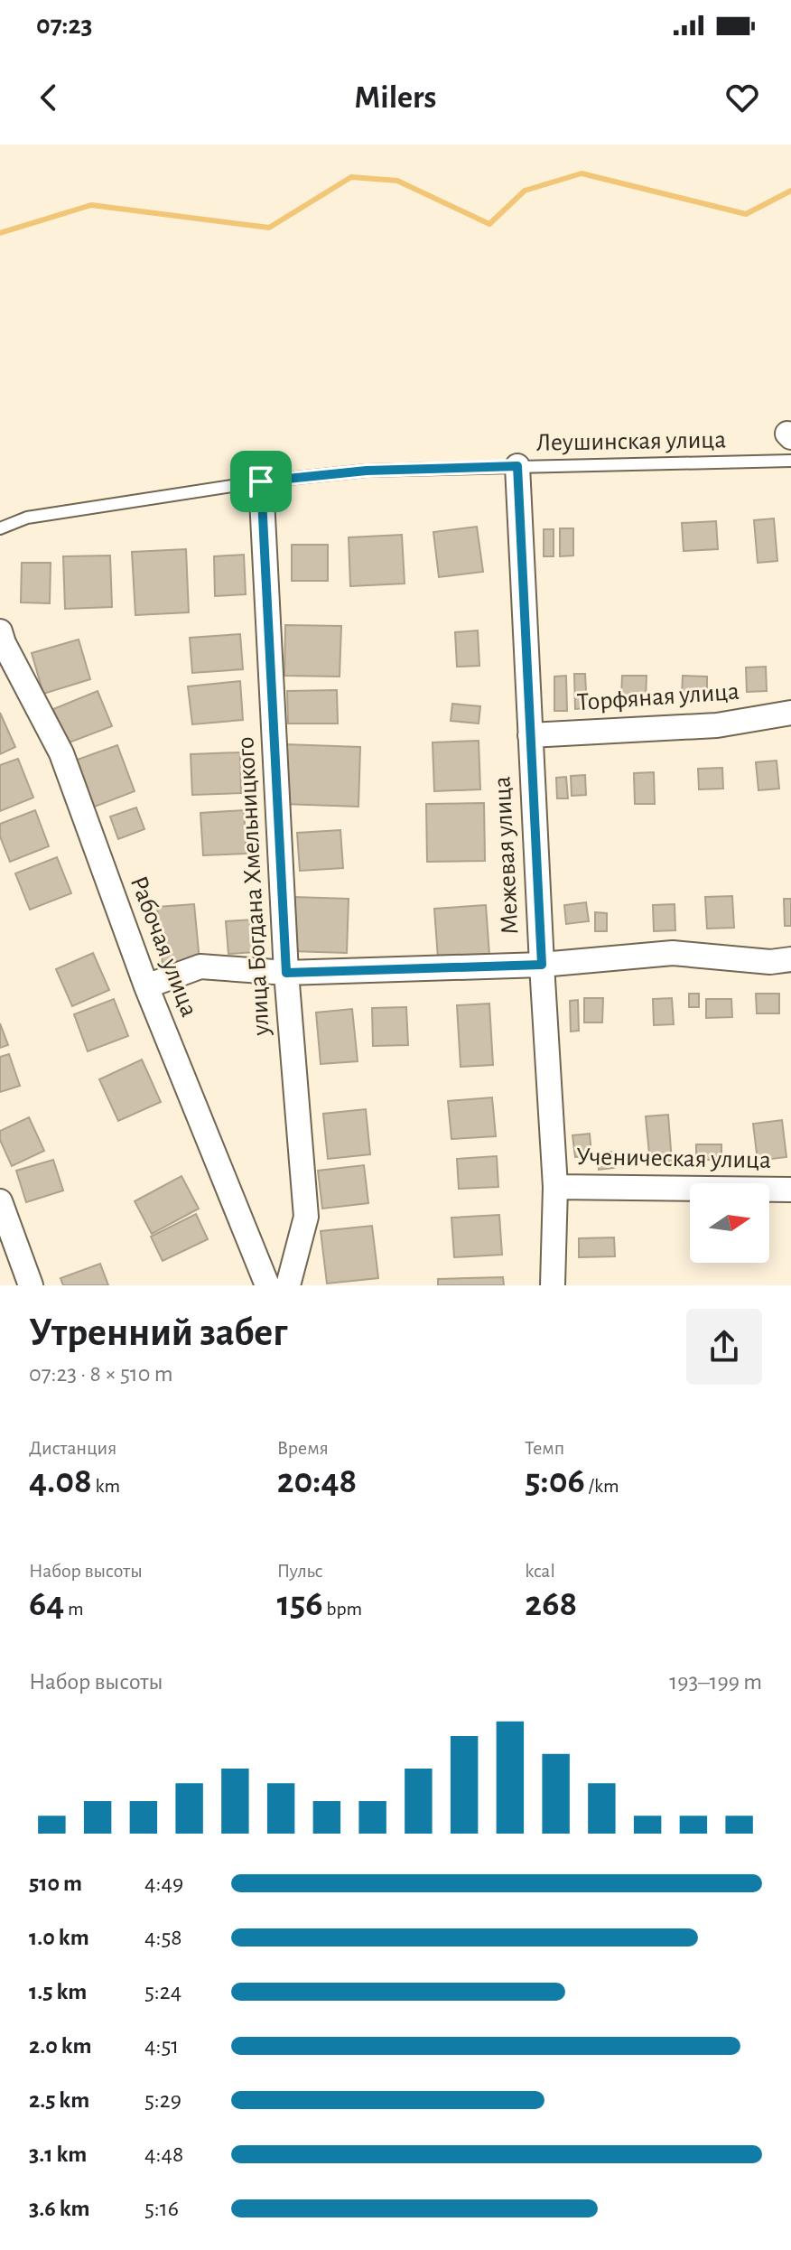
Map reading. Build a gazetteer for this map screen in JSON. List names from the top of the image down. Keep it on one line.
{"streets":{"street":["Торфяная улица","Межевая улица","улица Богдана Хмельницкого","Рабочая улица","Ученическая улица"],"lane":["Леушинская улица"]},"crossings":[["Леушинская улица","Межевая улица"],["Леушинская улица","улица Богдана Хмельницкого"],["Торфяная улица","Межевая улица"],["Межевая улица","Ученическая улица"]],"north":"right","page":{"status":"07:23","header":"Milers","heading":["Утренний забег","07:23 · 8 × 510 m"],"stats":[["Дистанция","4.08 km"],["Время","20:48"],["Темп","5:06 /km"],["Набор высоты","64 m"],["Пульс","156 bpm"],["kcal","268"]],"chart":["Набор высоты","193–199 m"],"list":[{"name":"510 m","note":"4:49"},{"name":"1.0 km","note":"4:58"},{"name":"1.5 km","note":"5:24"},{"name":"2.0 km","note":"4:51"},{"name":"2.5 km","note":"5:29"},{"name":"3.1 km","note":"4:48"},{"name":"3.6 km","note":"5:16"}]}}
